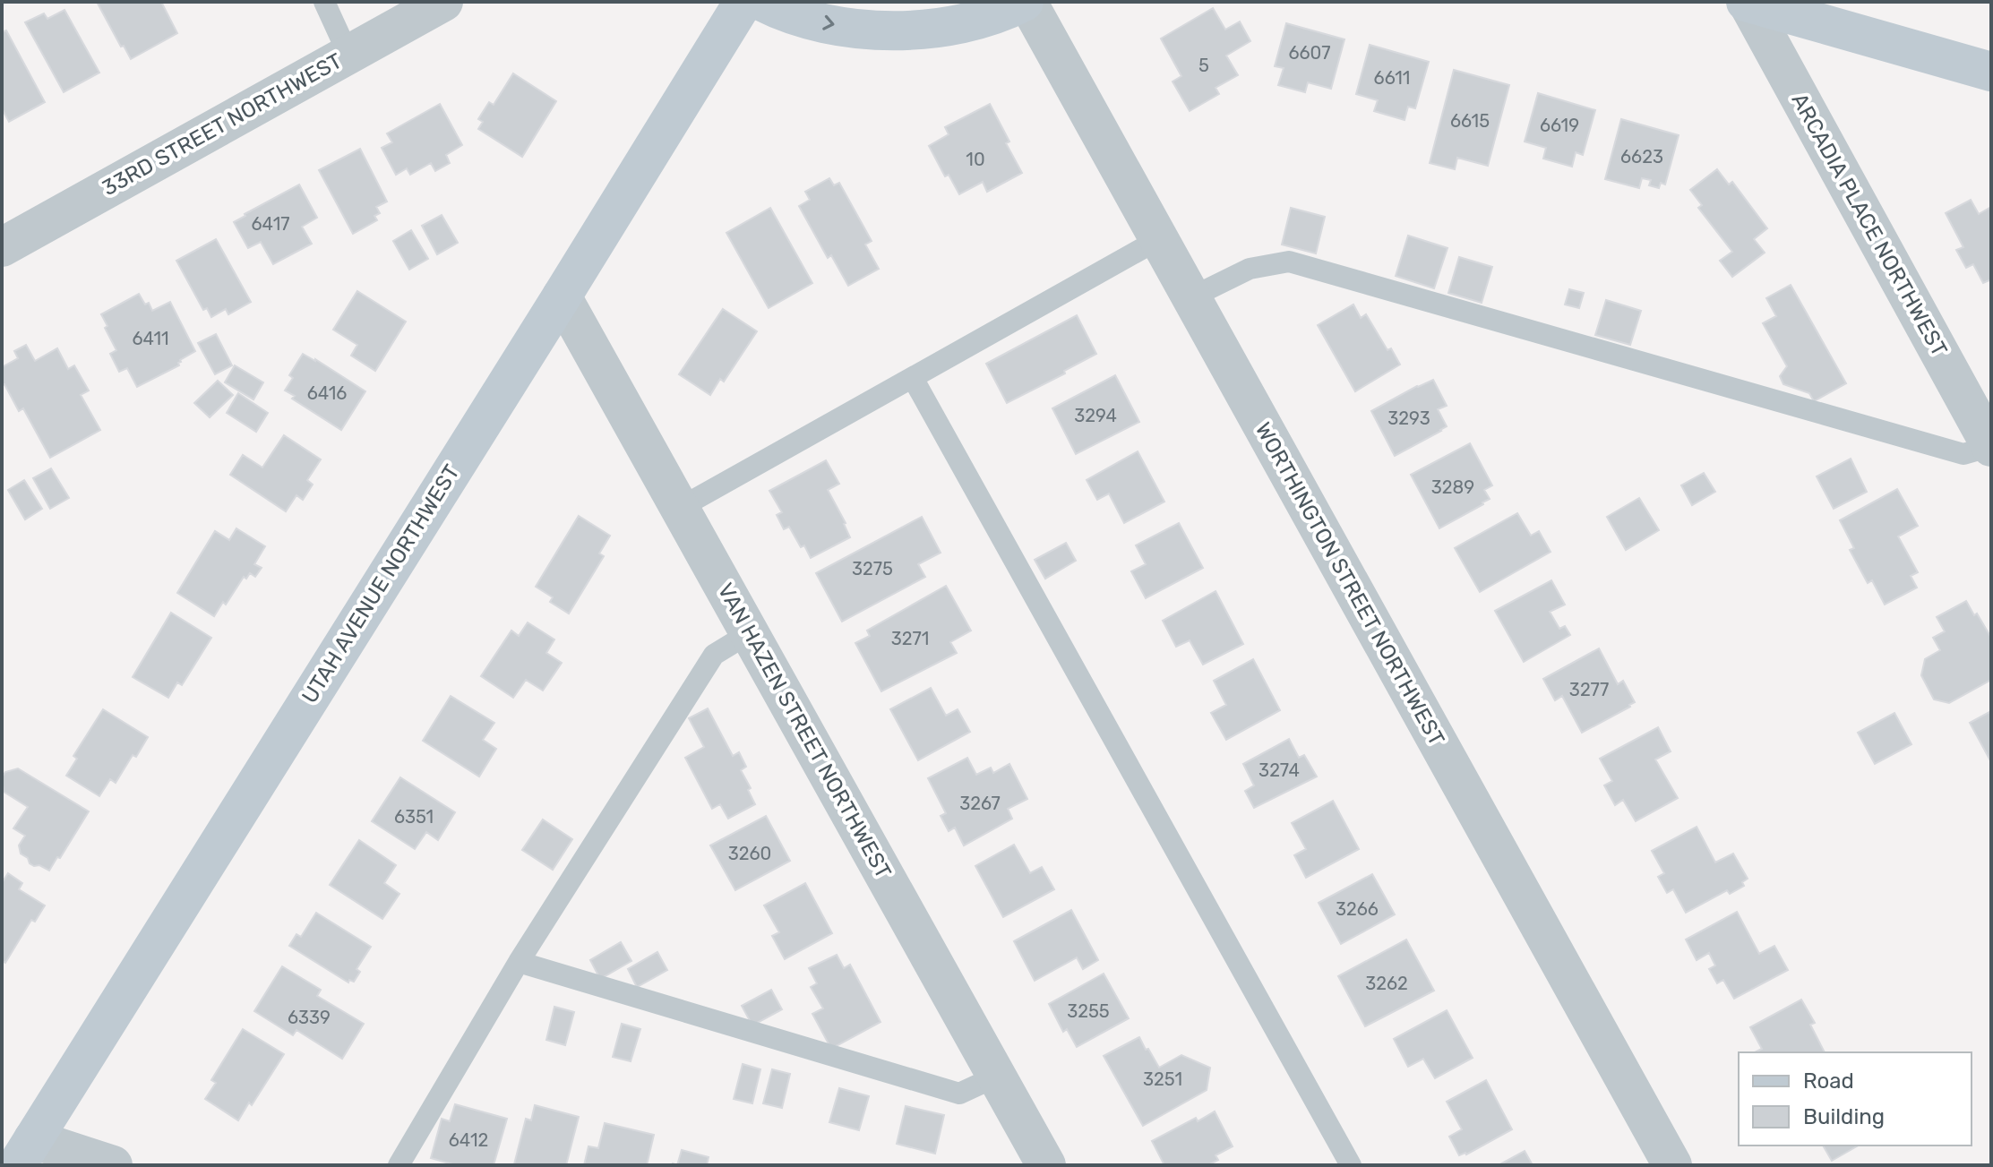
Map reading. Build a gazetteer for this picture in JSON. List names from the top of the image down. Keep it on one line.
{"streets":{"street":["33RD STREET NORTHWEST","ARCADIA PLACE NORTHWEST","UTAH AVENUE NORTHWEST","WORTHINGTON STREET NORTHWEST","VAN HAZEN STREET NORTHWEST"]},"crossings":[["UTAH AVENUE NORTHWEST","VAN HAZEN STREET NORTHWEST"]],"house_numbers":["6607","5","6611","6615","6619","6623","10","6417","6411","6416","3294","3293","3289","3275","3271","3277","3274","3267","6351","3260","3266","3262","3255","6339","3251","6412"],"legend":["Road","Building"]}
